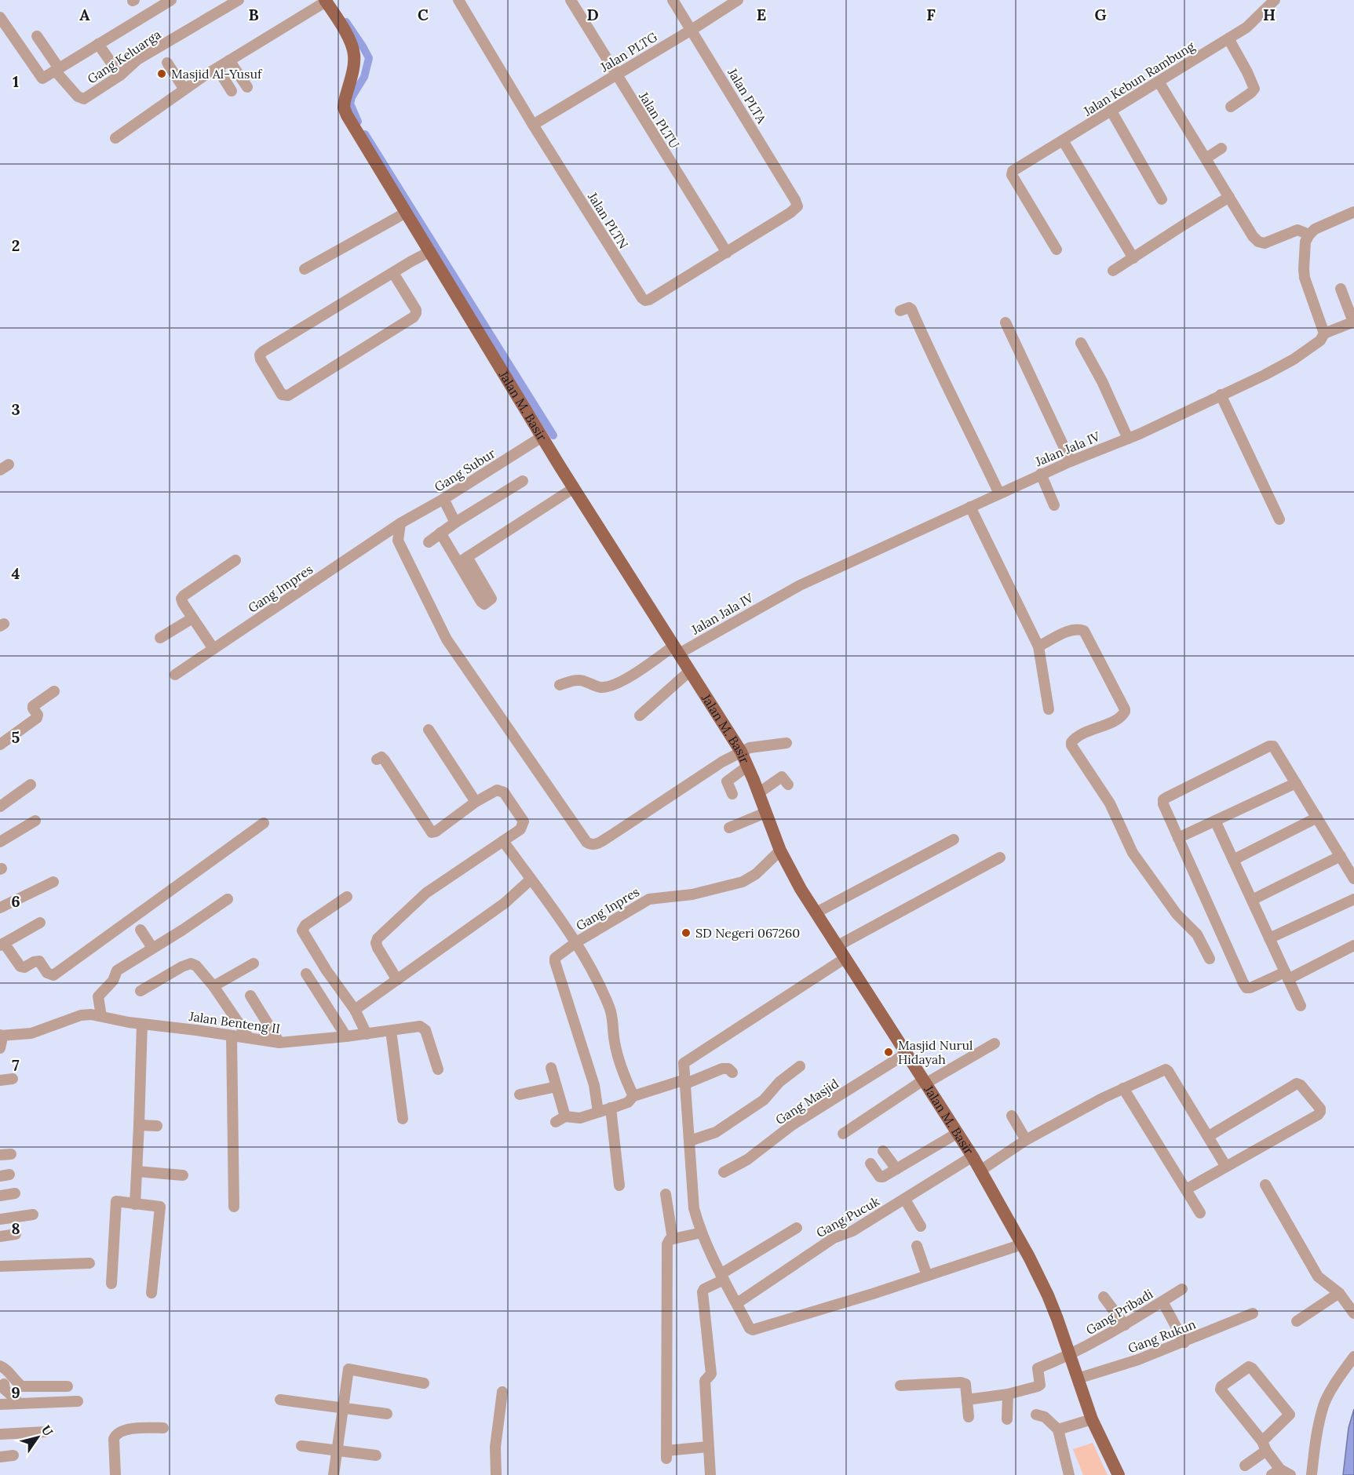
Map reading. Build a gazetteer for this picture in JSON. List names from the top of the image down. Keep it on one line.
{"streets":{"main road":["Jalan M. Basir"],"street":["Jalan PLTG","Gang Keluarga","Jalan Kebun Rambung","Jalan PLTA","Jalan PLTU","Jalan PLTN","Jalan Jala IV","Gang Subur","Gang Impres","Gang Inpres","Jalan Benteng II","Gang Masjid","Gang Pucuk","Gang Pribadi","Gang Rukun"]},"crossings":[["Jalan PLTG","Jalan PLTA"],["Jalan PLTG","Jalan PLTU"],["Jalan PLTG","Jalan PLTN"],["Jalan PLTA","Jalan PLTN"],["Jalan PLTU","Jalan PLTN"],["Jalan M. Basir","Jalan Jala IV"],["Jalan M. Basir","Gang Subur"],["Jalan M. Basir","Gang Inpres"],["Jalan M. Basir","Gang Masjid"],["Jalan M. Basir","Gang Pucuk"],["Jalan M. Basir","Gang Pribadi"],["Jalan M. Basir","Gang Rukun"],["Gang Subur","Gang Impres"]],"places":["Masjid Al-Yusuf","SD Negeri 067260","Masjid Nurul Hidayah"],"north":"top right","grid":{"columns":["A","B","C","D","E","F","G","H"],"rows":["1","2","3","4","5","6","7","8","9"]}}
